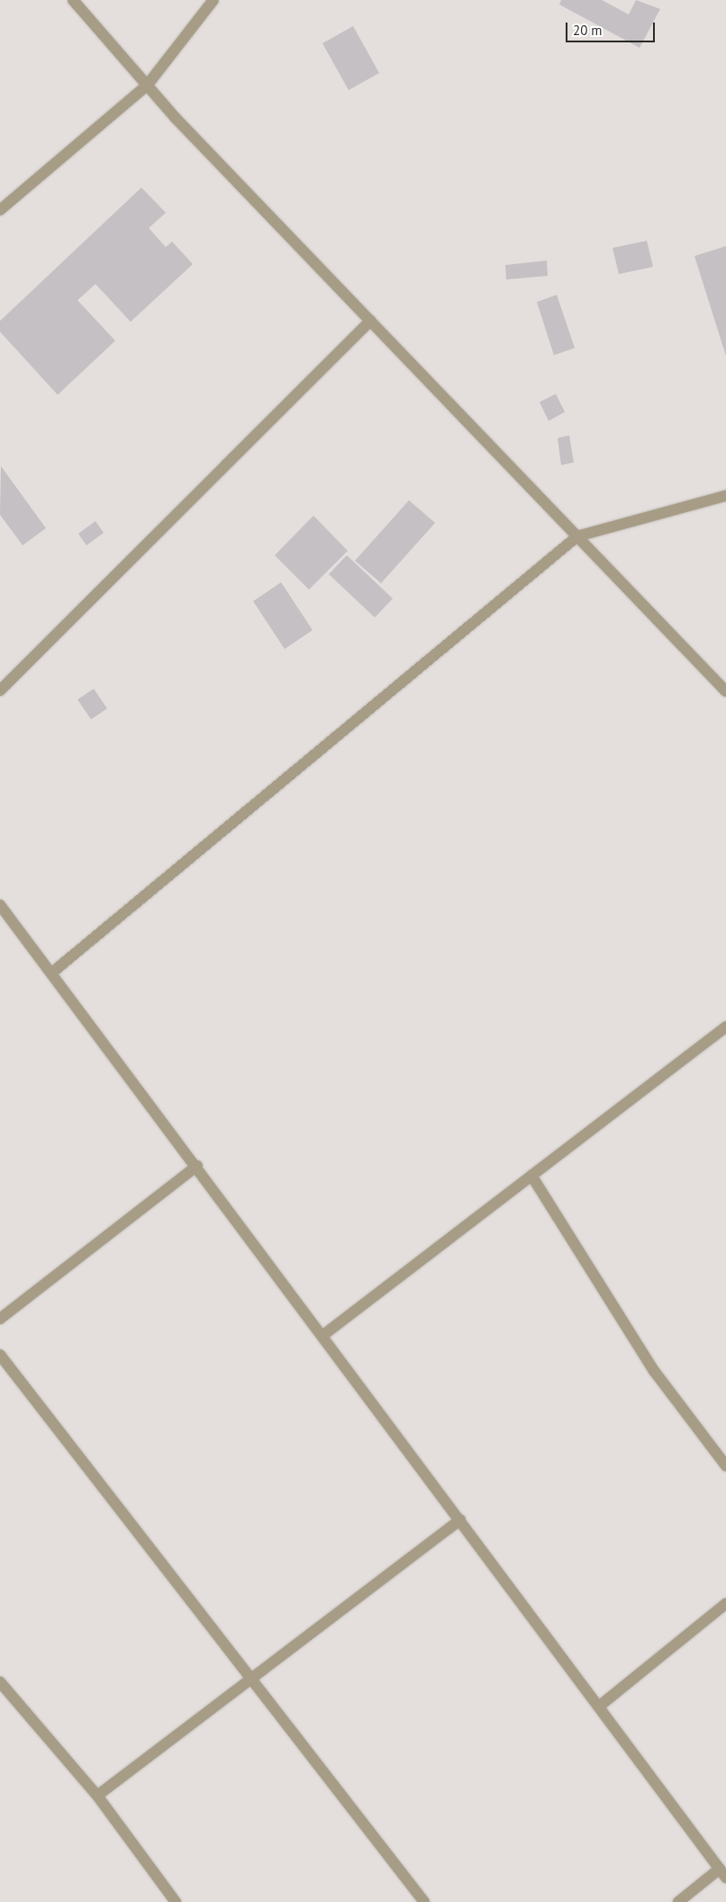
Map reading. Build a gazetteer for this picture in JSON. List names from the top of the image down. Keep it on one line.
{"scale_bar":"20 m"}
